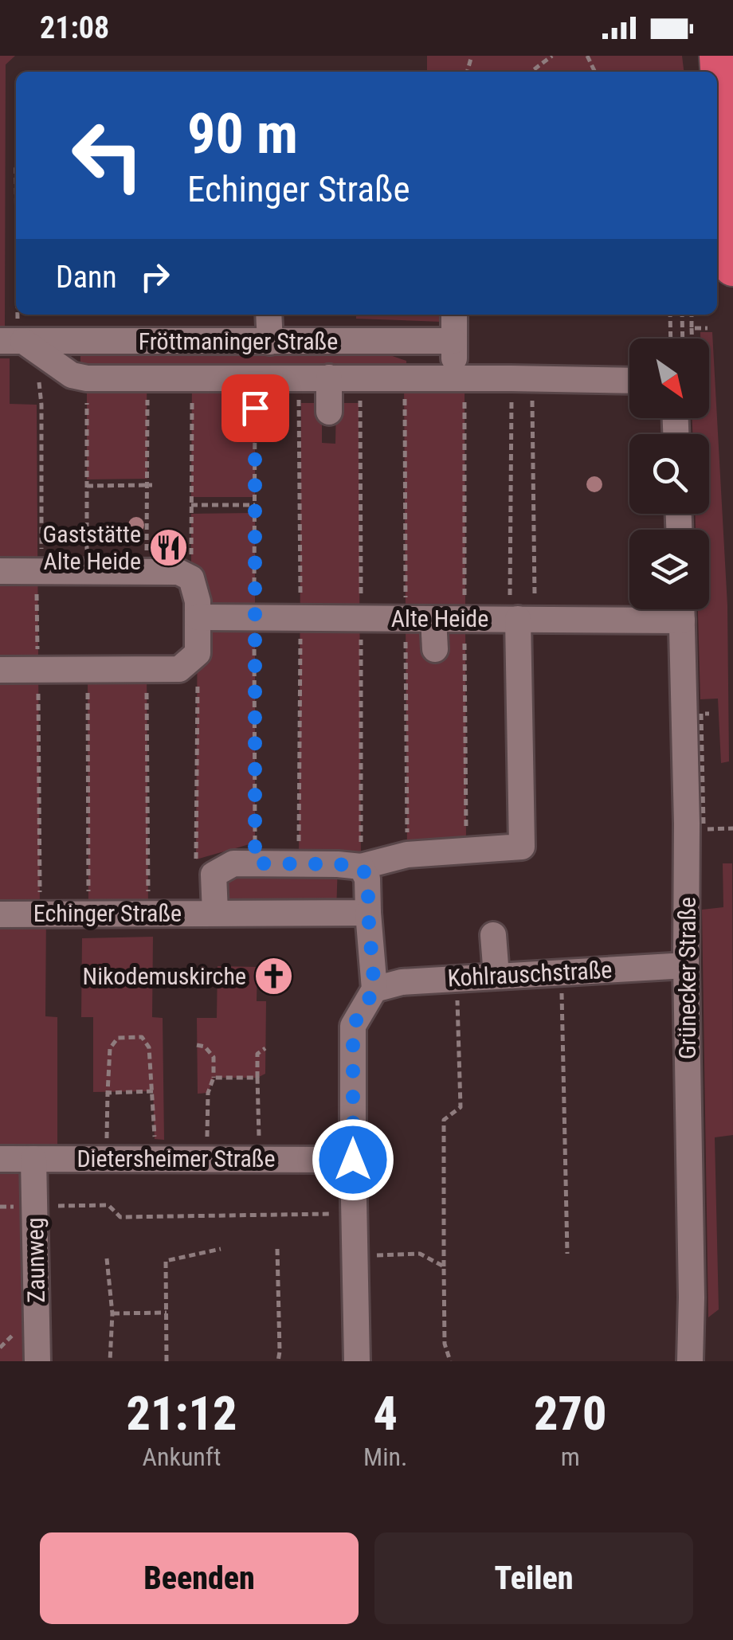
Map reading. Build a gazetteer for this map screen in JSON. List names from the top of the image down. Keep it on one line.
{"streets":{"street":["Fröttmaninger Straße","Alte Heide","Echinger Straße","Kohlrauschstraße","Grünecker Straße","Dietersheimer Straße","Zaunweg"]},"crossings":[["Alte Heide","Echinger Straße"],["Kohlrauschstraße","Grünecker Straße"],["Dietersheimer Straße","Zaunweg"]],"places":{"restaurant":["Gaststätte Alte Heide"],"church":["Nikodemuskirche"]},"north":"bottom right","page":{"status":"21:08","turn":["90 m","Echinger Straße"],"then":"Dann","eta":["21:12","Ankunft","4","Min.","270","m"],"buttons":["Beenden","Teilen"]}}
